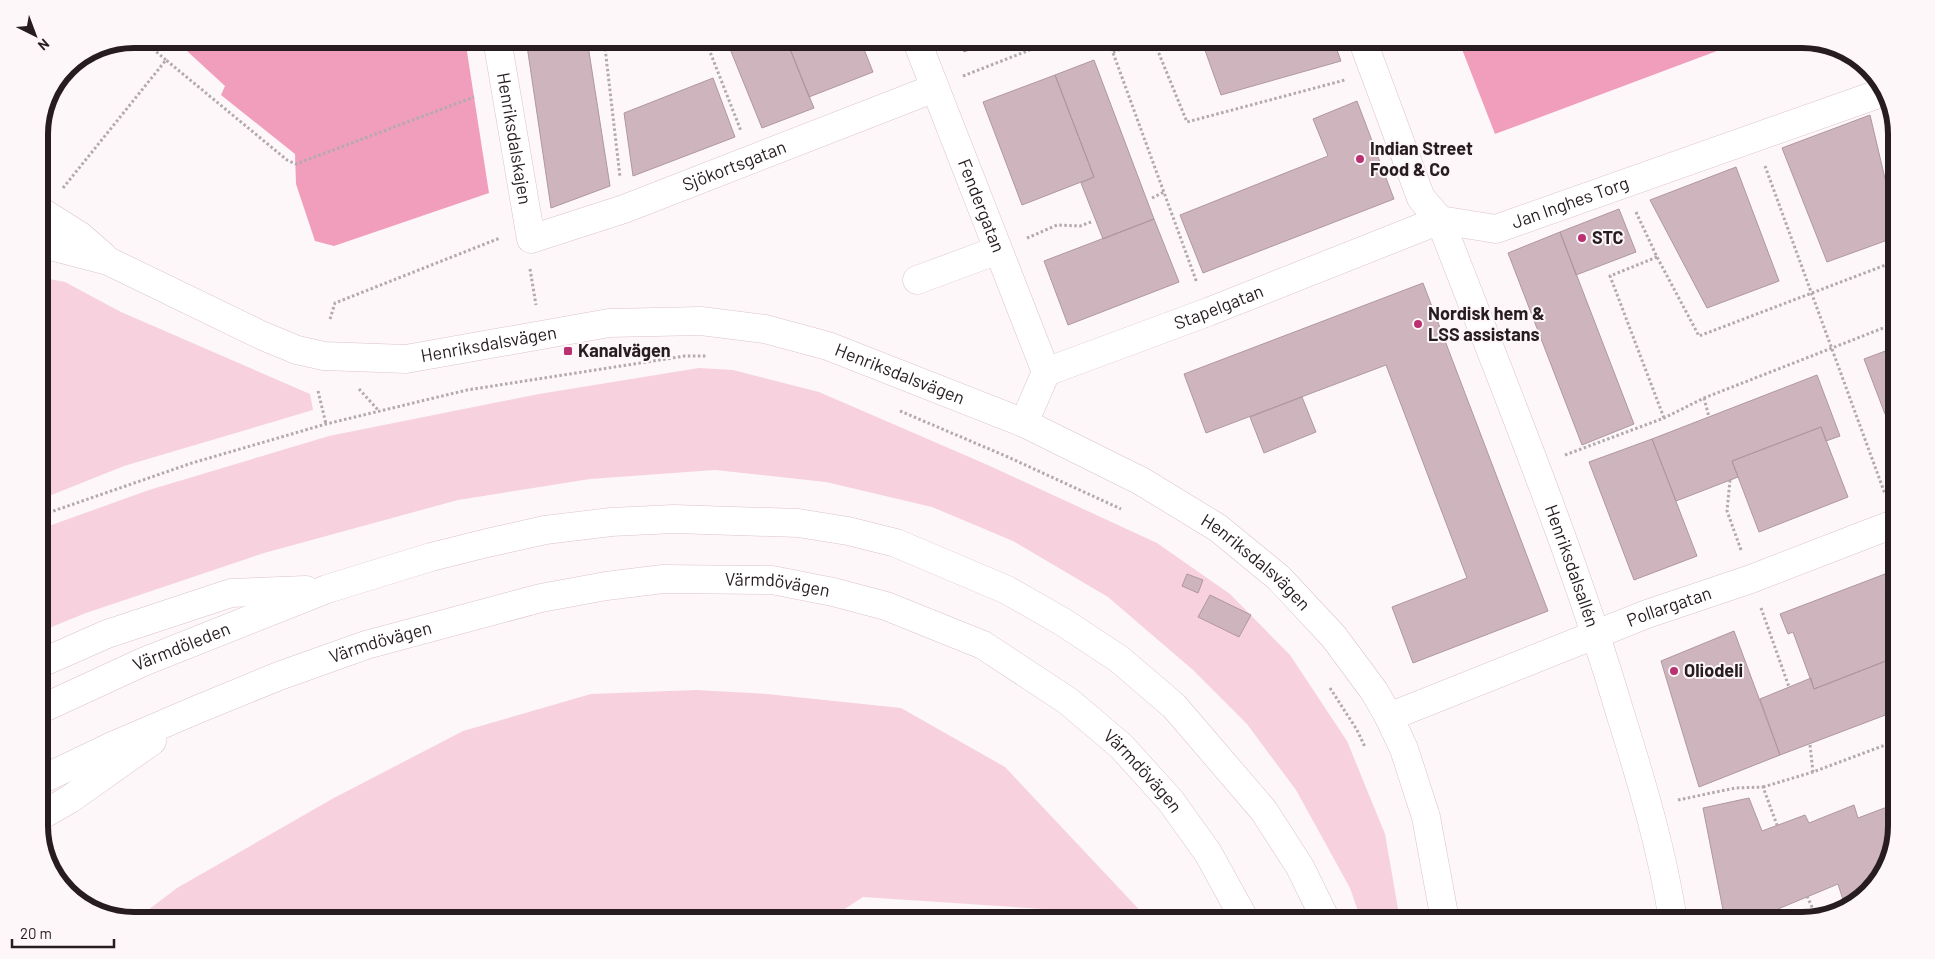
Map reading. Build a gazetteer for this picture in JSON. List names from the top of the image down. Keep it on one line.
{"streets":{"street":["Henriksdalskajen","Sjökortsgatan","Jan Inghes Torg","Fendergatan","Stapelgatan","Henriksdalsvägen","Henriksdalsallén","Värmdövägen","Pollargatan","Värmdöleden"]},"crossings":[["Henriksdalskajen","Sjökortsgatan"],["Sjökortsgatan","Fendergatan"],["Jan Inghes Torg","Stapelgatan"],["Jan Inghes Torg","Henriksdalsallén"],["Fendergatan","Stapelgatan"],["Stapelgatan","Henriksdalsallén"],["Henriksdalsvägen","Pollargatan"],["Henriksdalsallén","Pollargatan"]],"places":{"other":["Indian Street Food & Co","STC","Nordisk hem & LSS assistans","Oliodeli"],"transit":["Kanalvägen"]},"scale_bar":"20 m","north":"bottom right"}
